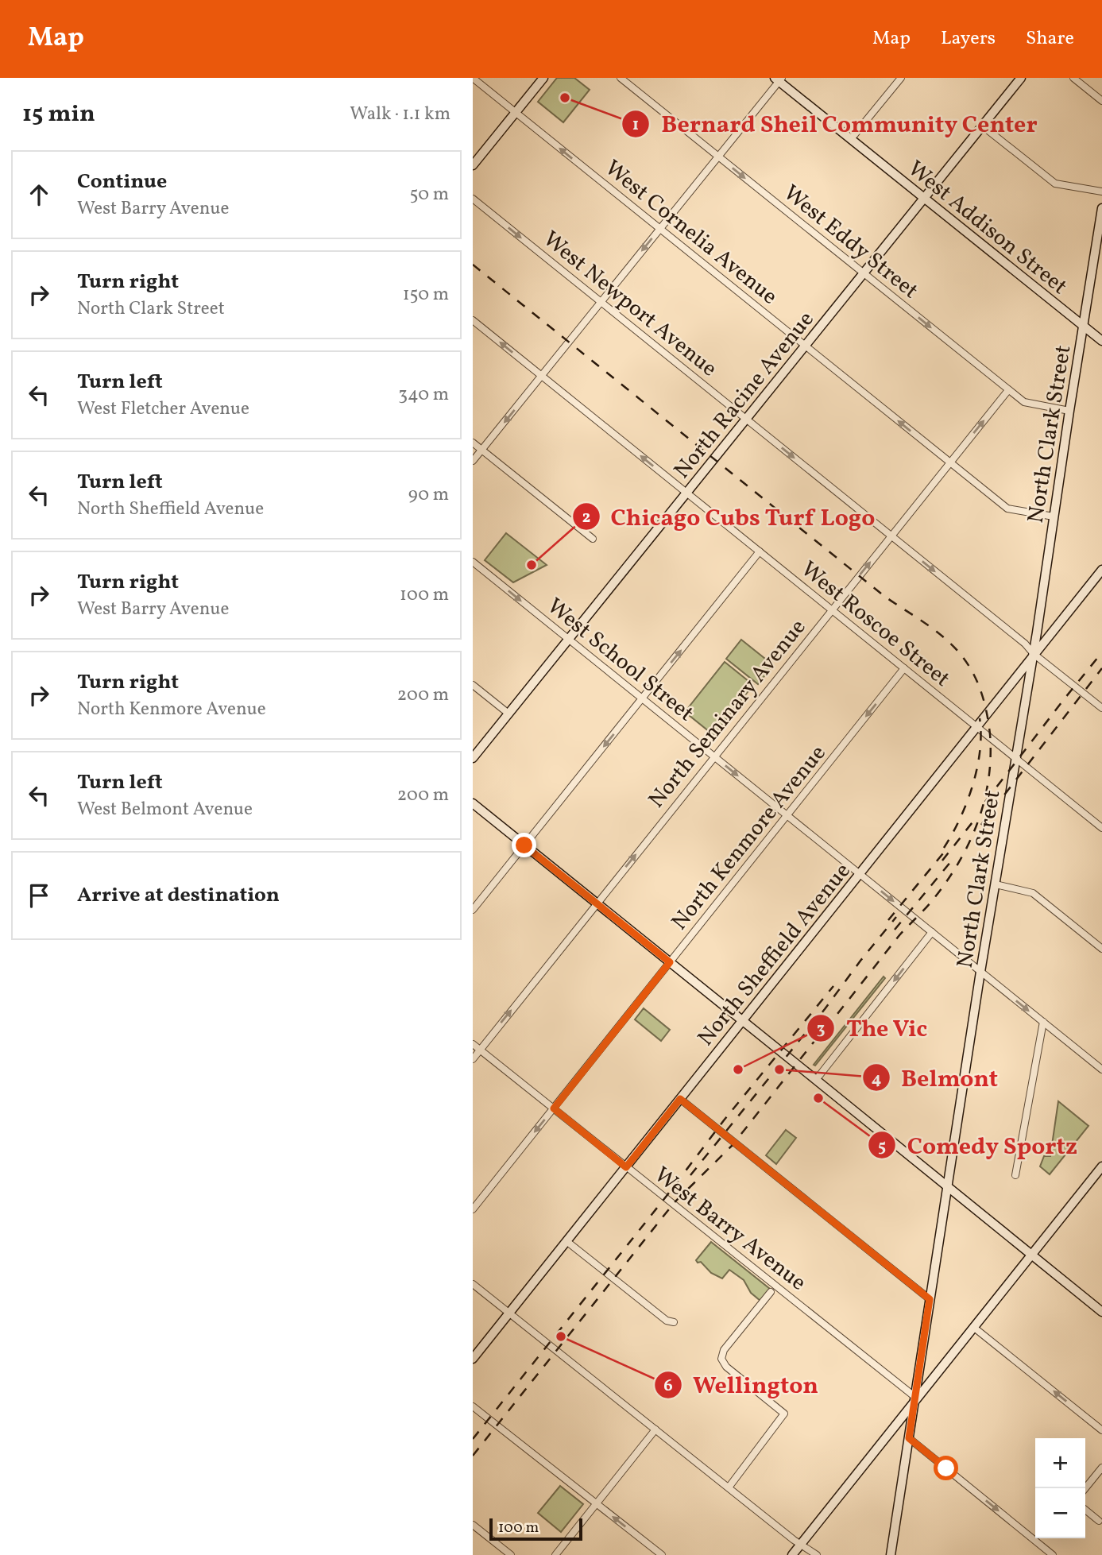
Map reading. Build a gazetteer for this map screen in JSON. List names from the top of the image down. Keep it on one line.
{"streets":{"main road":["West Addison Street","North Racine Avenue","North Clark Street","North Sheffield Avenue"],"street":["West Cornelia Avenue","West Eddy Street","West Newport Avenue","West Roscoe Street","West School Street","North Seminary Avenue","North Kenmore Avenue","West Barry Avenue"]},"crossings":[["West Addison Street","North Racine Avenue"],["West Addison Street","North Clark Street"],["West Cornelia Avenue","North Racine Avenue"],["West Cornelia Avenue","North Clark Street"],["West Cornelia Avenue","North Seminary Avenue"],["West Eddy Street","North Racine Avenue"],["West Eddy Street","North Clark Street"],["West Eddy Street","North Seminary Avenue"],["West Newport Avenue","North Racine Avenue"],["West Newport Avenue","North Clark Street"],["West Newport Avenue","North Seminary Avenue"],["West Newport Avenue","North Sheffield Avenue"],["North Racine Avenue","West Roscoe Street"],["North Racine Avenue","West School Street"],["North Clark Street","West Roscoe Street"],["North Clark Street","West School Street"],["North Clark Street","North Sheffield Avenue"],["North Clark Street","West Barry Avenue"],["West Roscoe Street","North Seminary Avenue"],["West Roscoe Street","North Kenmore Avenue"],["West Roscoe Street","North Sheffield Avenue"],["West School Street","North Seminary Avenue"],["West School Street","North Kenmore Avenue"],["West School Street","North Sheffield Avenue"],["North Seminary Avenue","West Barry Avenue"],["North Kenmore Avenue","West Barry Avenue"],["North Sheffield Avenue","West Barry Avenue"]],"one_way":["West Cornelia Avenue","West Eddy Street","West Newport Avenue","West School Street","North Seminary Avenue","North Kenmore Avenue"],"places":["Bernard Sheil Community Center","Chicago Cubs Turf Logo","The Vic","Belmont","Comedy Sportz","Wellington"],"scale_bar":"100 m","page":{"header":"Map","nav":["Map","Layers","Share"],"heading":["15 min","Walk · 1.1 km"],"list":[["Continue","West Barry Avenue","50 m"],["Turn right","North Clark Street","150 m"],["Turn left","West Fletcher Avenue","340 m"],["Turn left","North Sheffield Avenue","90 m"],["Turn right","West Barry Avenue","100 m"],["Turn right","North Kenmore Avenue","200 m"],["Turn left","West Belmont Avenue","200 m"],"Arrive at destination"],"map_buttons":["+","−"],"scale":"100 m"}}
